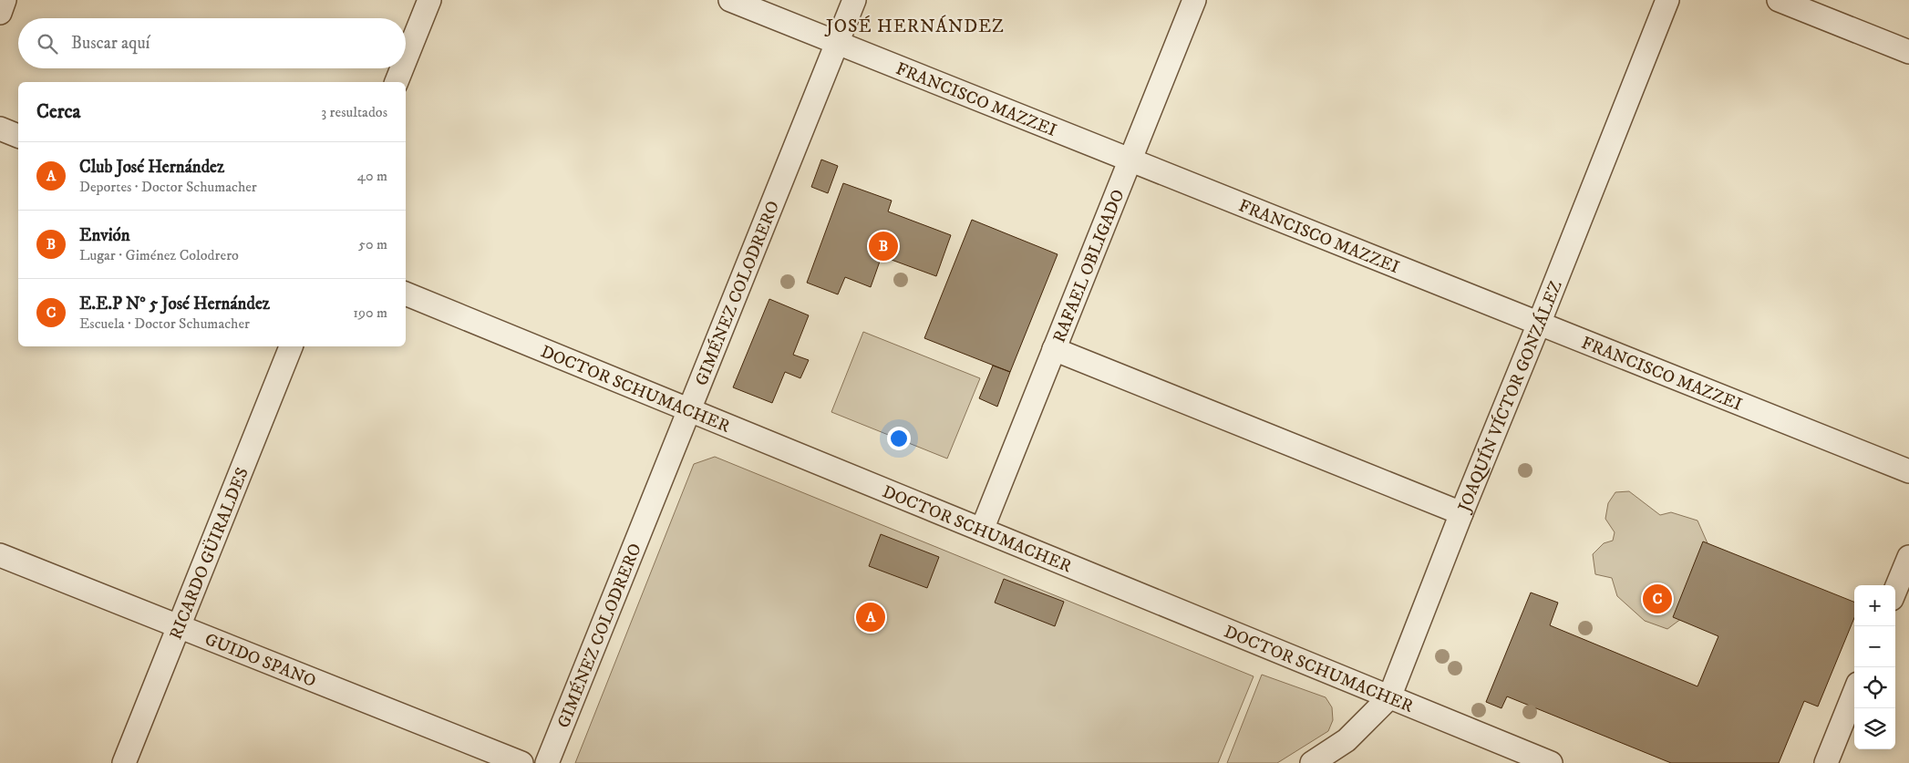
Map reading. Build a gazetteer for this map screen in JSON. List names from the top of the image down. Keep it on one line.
{"streets":{"street":["FRANCISCO MAZZEI","RAFAEL OBLIGADO","GIMÉNEZ COLODRERO","DOCTOR SCHUMACHER","JOAQUÍN VÍCTOR GONZÁLEZ","RICARDO GÜIRALDES","GUIDO SPANO"]},"crossings":[["FRANCISCO MAZZEI","RAFAEL OBLIGADO"],["FRANCISCO MAZZEI","GIMÉNEZ COLODRERO"],["FRANCISCO MAZZEI","JOAQUÍN VÍCTOR GONZÁLEZ"],["RAFAEL OBLIGADO","DOCTOR SCHUMACHER"],["GIMÉNEZ COLODRERO","DOCTOR SCHUMACHER"],["DOCTOR SCHUMACHER","JOAQUÍN VÍCTOR GONZÁLEZ"],["RICARDO GÜIRALDES","GUIDO SPANO"]],"districts":["JOSÉ HERNÁNDEZ"],"page":{"search":"Buscar aquí","heading":["Cerca","3 resultados"],"list":[{"mark":"A","name":"Club José Hernández","note":"Deportes · Doctor Schumacher","value":"40 m"},{"mark":"B","name":"Envión","note":"Lugar · Giménez Colodrero","value":"50 m"},{"mark":"C","name":"E.E.P N° 5 José Hernández","note":"Escuela · Doctor Schumacher","value":"190 m"}],"pins":["B","C","A"],"map_buttons":["+","−"]}}
